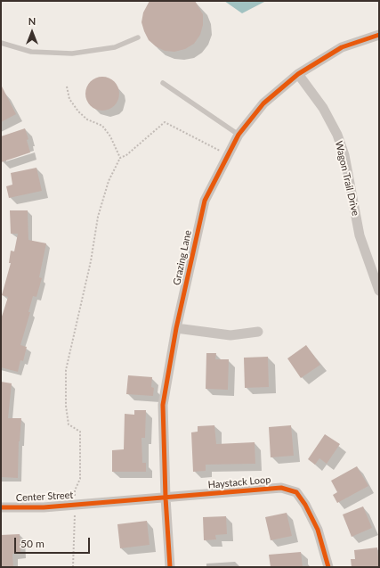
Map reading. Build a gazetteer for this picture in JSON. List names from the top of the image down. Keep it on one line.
{"streets":{"street":["Wagon Trail Drive","Grazing Lane","Haystack Loop","Center Street"]},"crossings":[["Wagon Trail Drive","Grazing Lane"],["Grazing Lane","Haystack Loop"],["Haystack Loop","Center Street"]],"scale_bar":"50 m","north":"top"}
